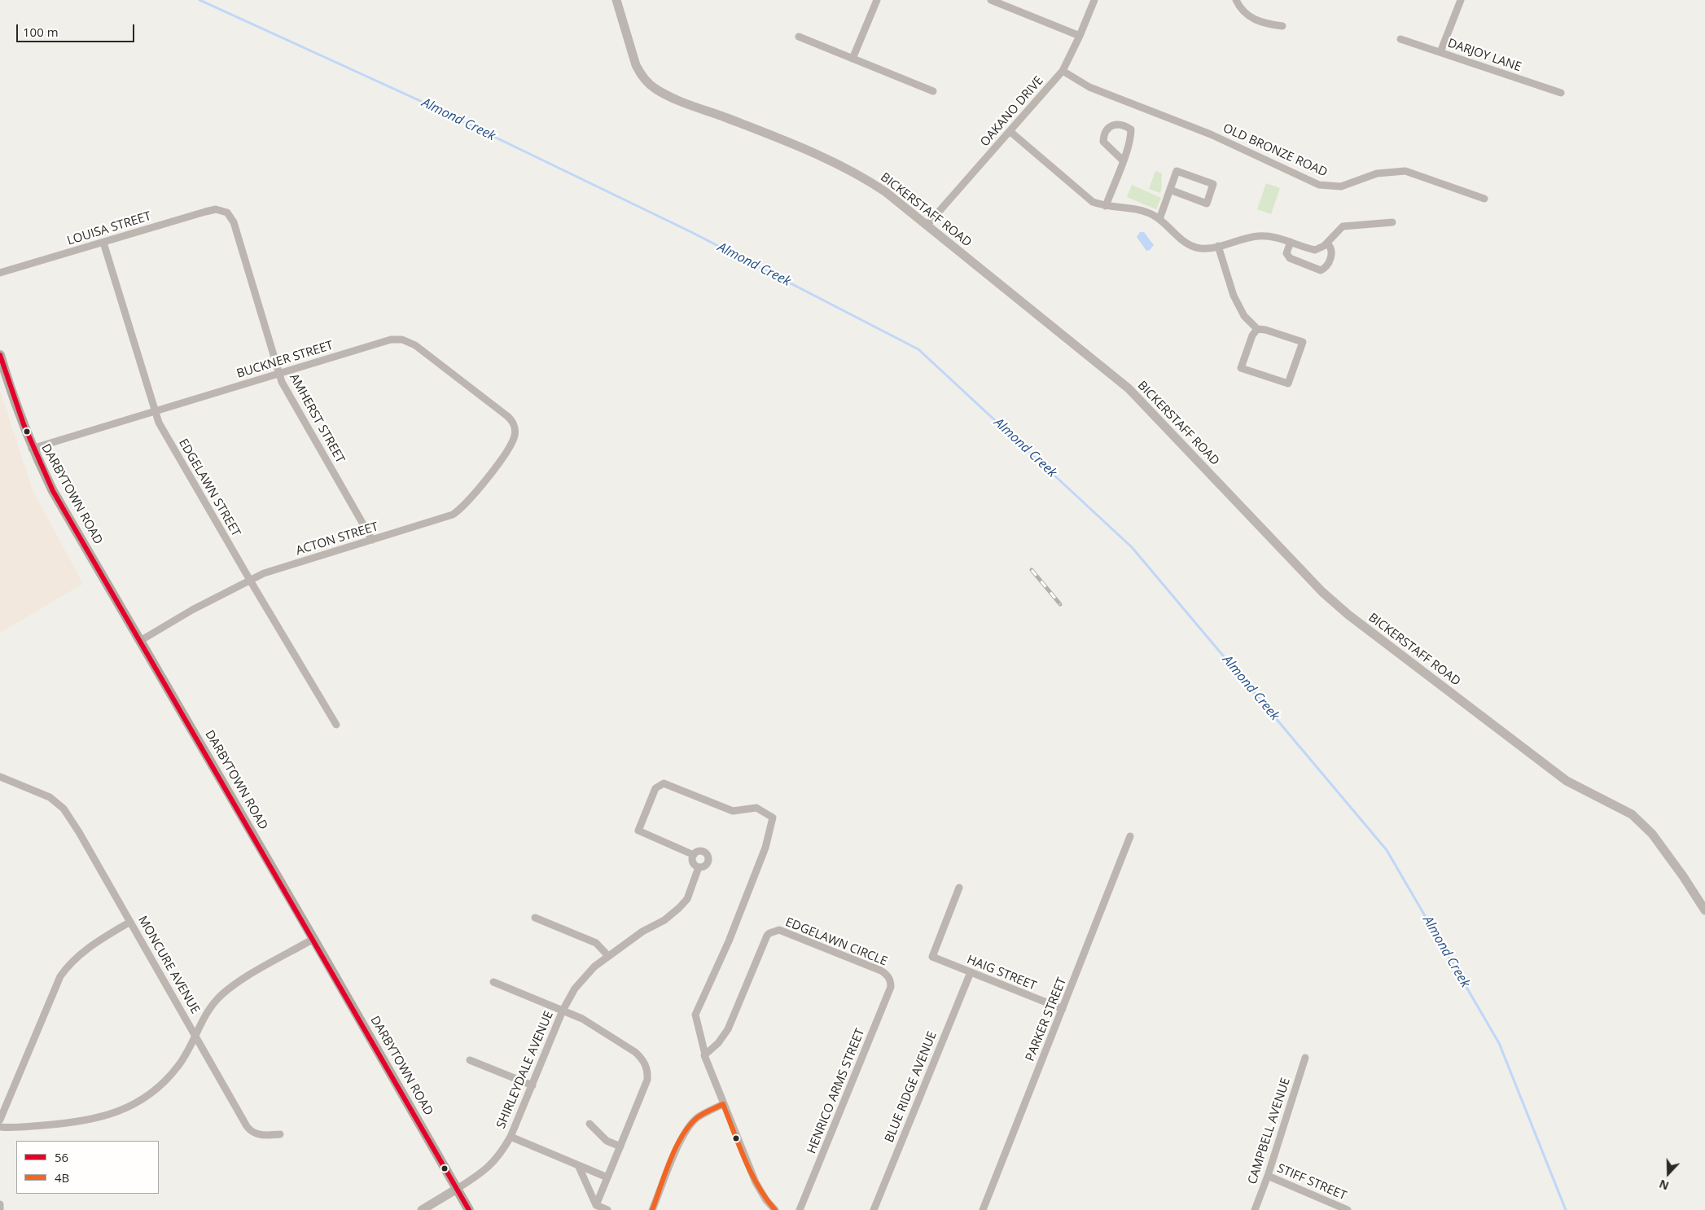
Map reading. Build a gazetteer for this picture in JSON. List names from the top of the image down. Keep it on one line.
{"streets":{"main road":["DARBYTOWN ROAD"],"street":["DARJOY LANE","OAKANO DRIVE","OLD BRONZE ROAD","BICKERSTAFF ROAD","LOUISA STREET","BUCKNER STREET","AMHERST STREET","EDGELAWN STREET","ACTON STREET","EDGELAWN CIRCLE","MONCURE AVENUE","HAIG STREET","PARKER STREET","SHIRLEYDALE AVENUE","BLUE RIDGE AVENUE","HENRICO ARMS STREET","CAMPBELL AVENUE","STIFF STREET"]},"crossings":[["OAKANO DRIVE","OLD BRONZE ROAD"],["OAKANO DRIVE","BICKERSTAFF ROAD"],["LOUISA STREET","AMHERST STREET"],["LOUISA STREET","EDGELAWN STREET"],["BUCKNER STREET","AMHERST STREET"],["BUCKNER STREET","EDGELAWN STREET"],["BUCKNER STREET","DARBYTOWN ROAD"],["BUCKNER STREET","ACTON STREET"],["AMHERST STREET","ACTON STREET"],["EDGELAWN STREET","ACTON STREET"],["DARBYTOWN ROAD","ACTON STREET"],["DARBYTOWN ROAD","SHIRLEYDALE AVENUE"],["EDGELAWN CIRCLE","HENRICO ARMS STREET"],["HAIG STREET","PARKER STREET"],["HAIG STREET","BLUE RIDGE AVENUE"],["CAMPBELL AVENUE","STIFF STREET"]],"water":["Almond Creek"],"lines":["transit line 56","transit line 4B"],"legend":["56","4B"],"scale_bar":"100 m","north":"bottom"}
